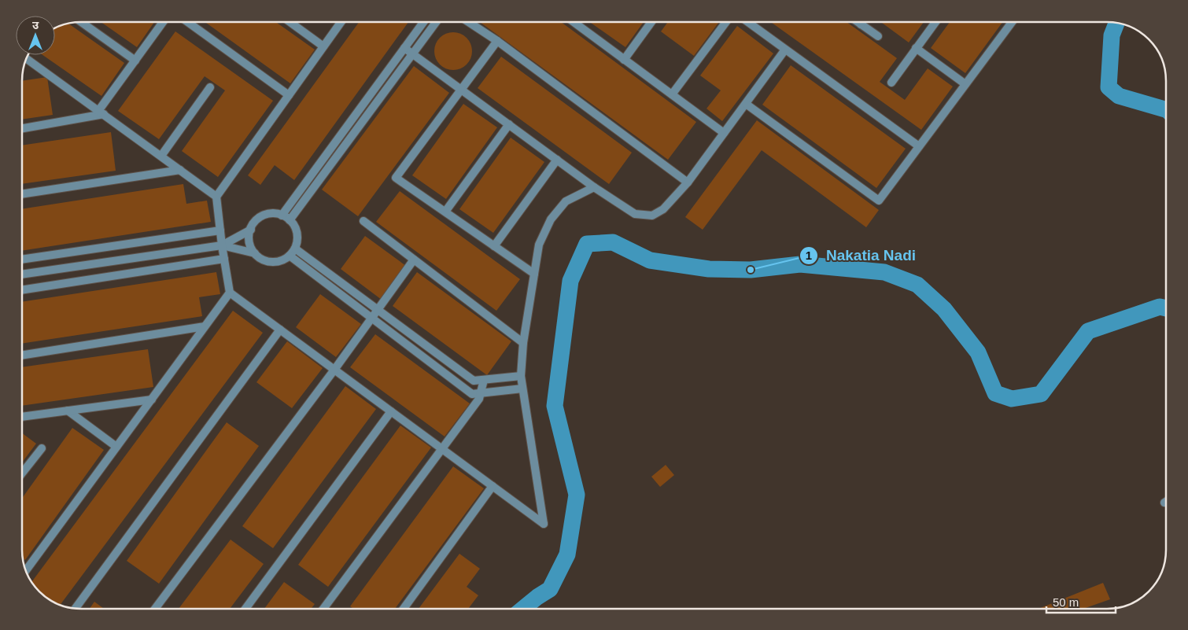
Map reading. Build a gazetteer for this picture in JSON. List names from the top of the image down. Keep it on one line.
{"places":["Nakatia Nadi"],"scale_bar":"50 m","north":"top"}
